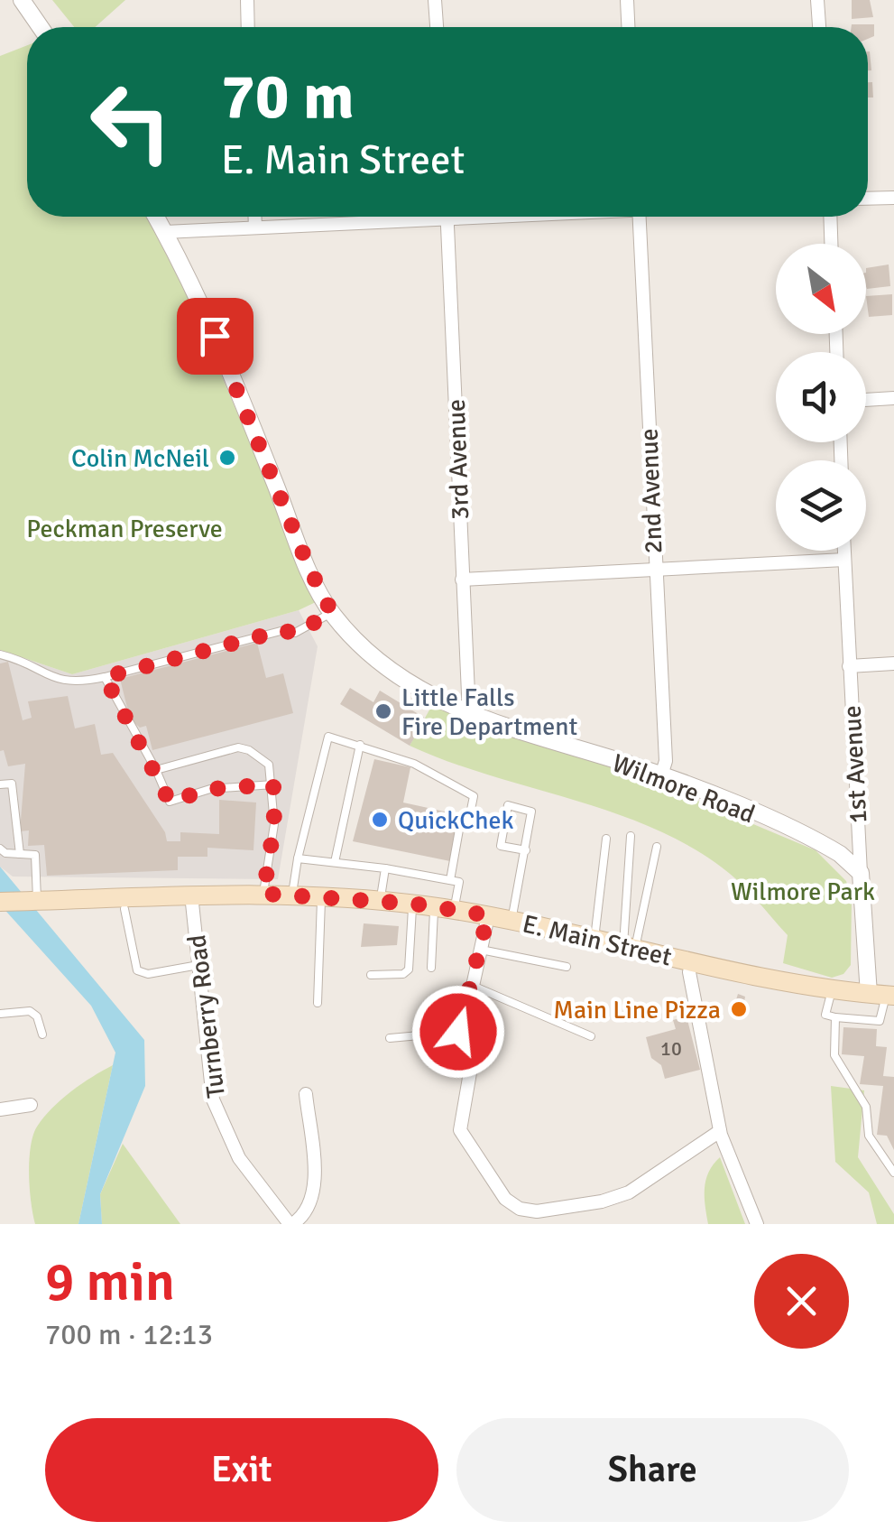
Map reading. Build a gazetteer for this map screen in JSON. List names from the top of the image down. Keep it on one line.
{"streets":{"main road":["E. Main Street"],"street":["3rd Avenue","2nd Avenue","1st Avenue","Wilmore Road","Turnberry Road"]},"crossings":[["3rd Avenue","Wilmore Road"],["2nd Avenue","Wilmore Road"],["1st Avenue","Wilmore Road"],["1st Avenue","E. Main Street"],["E. Main Street","Turnberry Road"]],"parks":["Peckman Preserve","Wilmore Park"],"places":["Colin McNeil","Little Falls Fire Department","QuickChek","Main Line Pizza"],"house_numbers":["10"],"north":"bottom right","page":{"turn":["70 m","E. Main Street"],"heading":["9 min","700 m · 12:13"],"buttons":["Exit","Share"]}}
